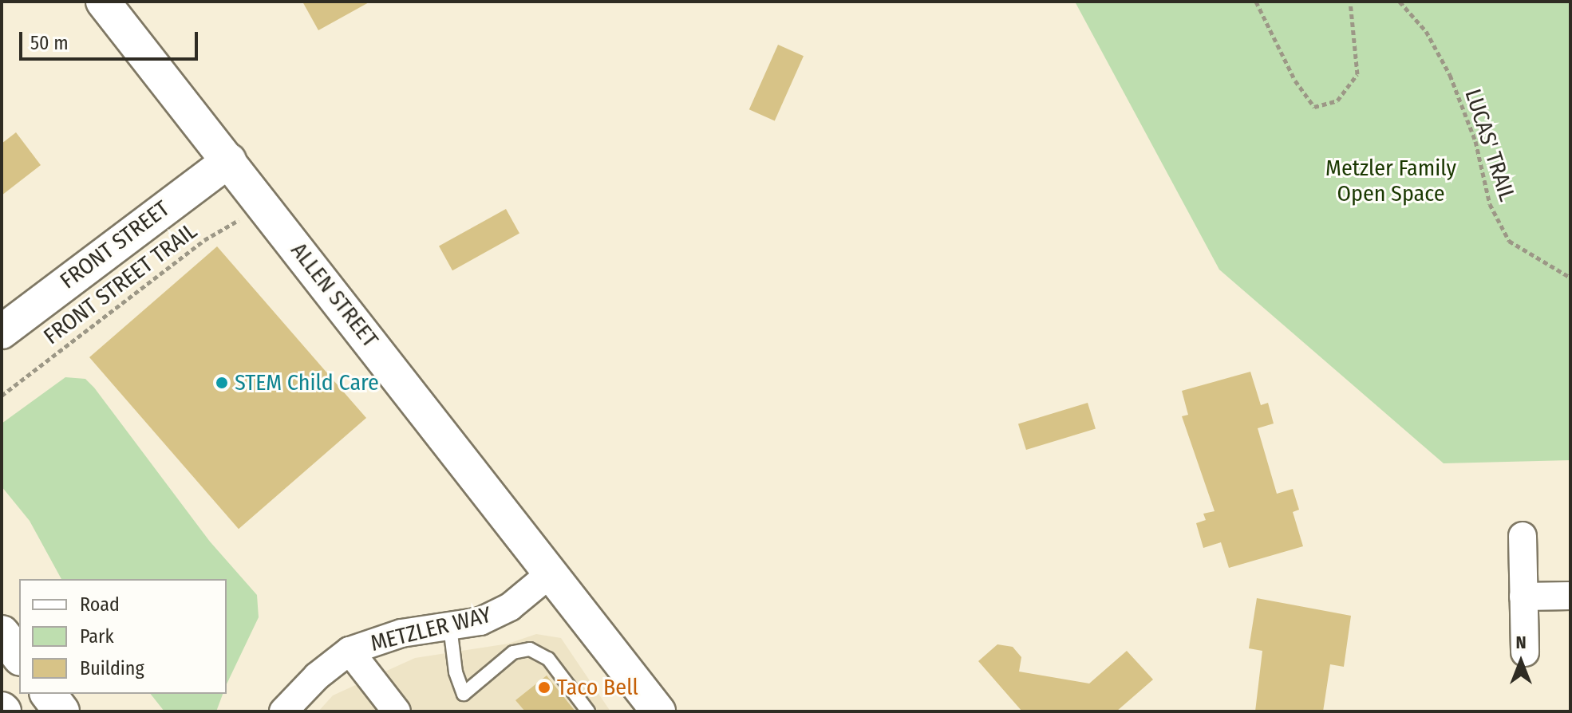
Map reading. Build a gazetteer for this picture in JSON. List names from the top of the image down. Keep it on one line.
{"streets":{"street":["FRONT STREET","ALLEN STREET","METZLER WAY"],"path":["LUCAS' TRAIL","FRONT STREET TRAIL"]},"crossings":[["FRONT STREET","ALLEN STREET"],["FRONT STREET TRAIL","ALLEN STREET"],["ALLEN STREET","METZLER WAY"]],"parks":["Metzler Family Open Space"],"places":["STEM Child Care","Taco Bell"],"legend":["Road","Park","Building"],"scale_bar":"50 m","north":"top"}
